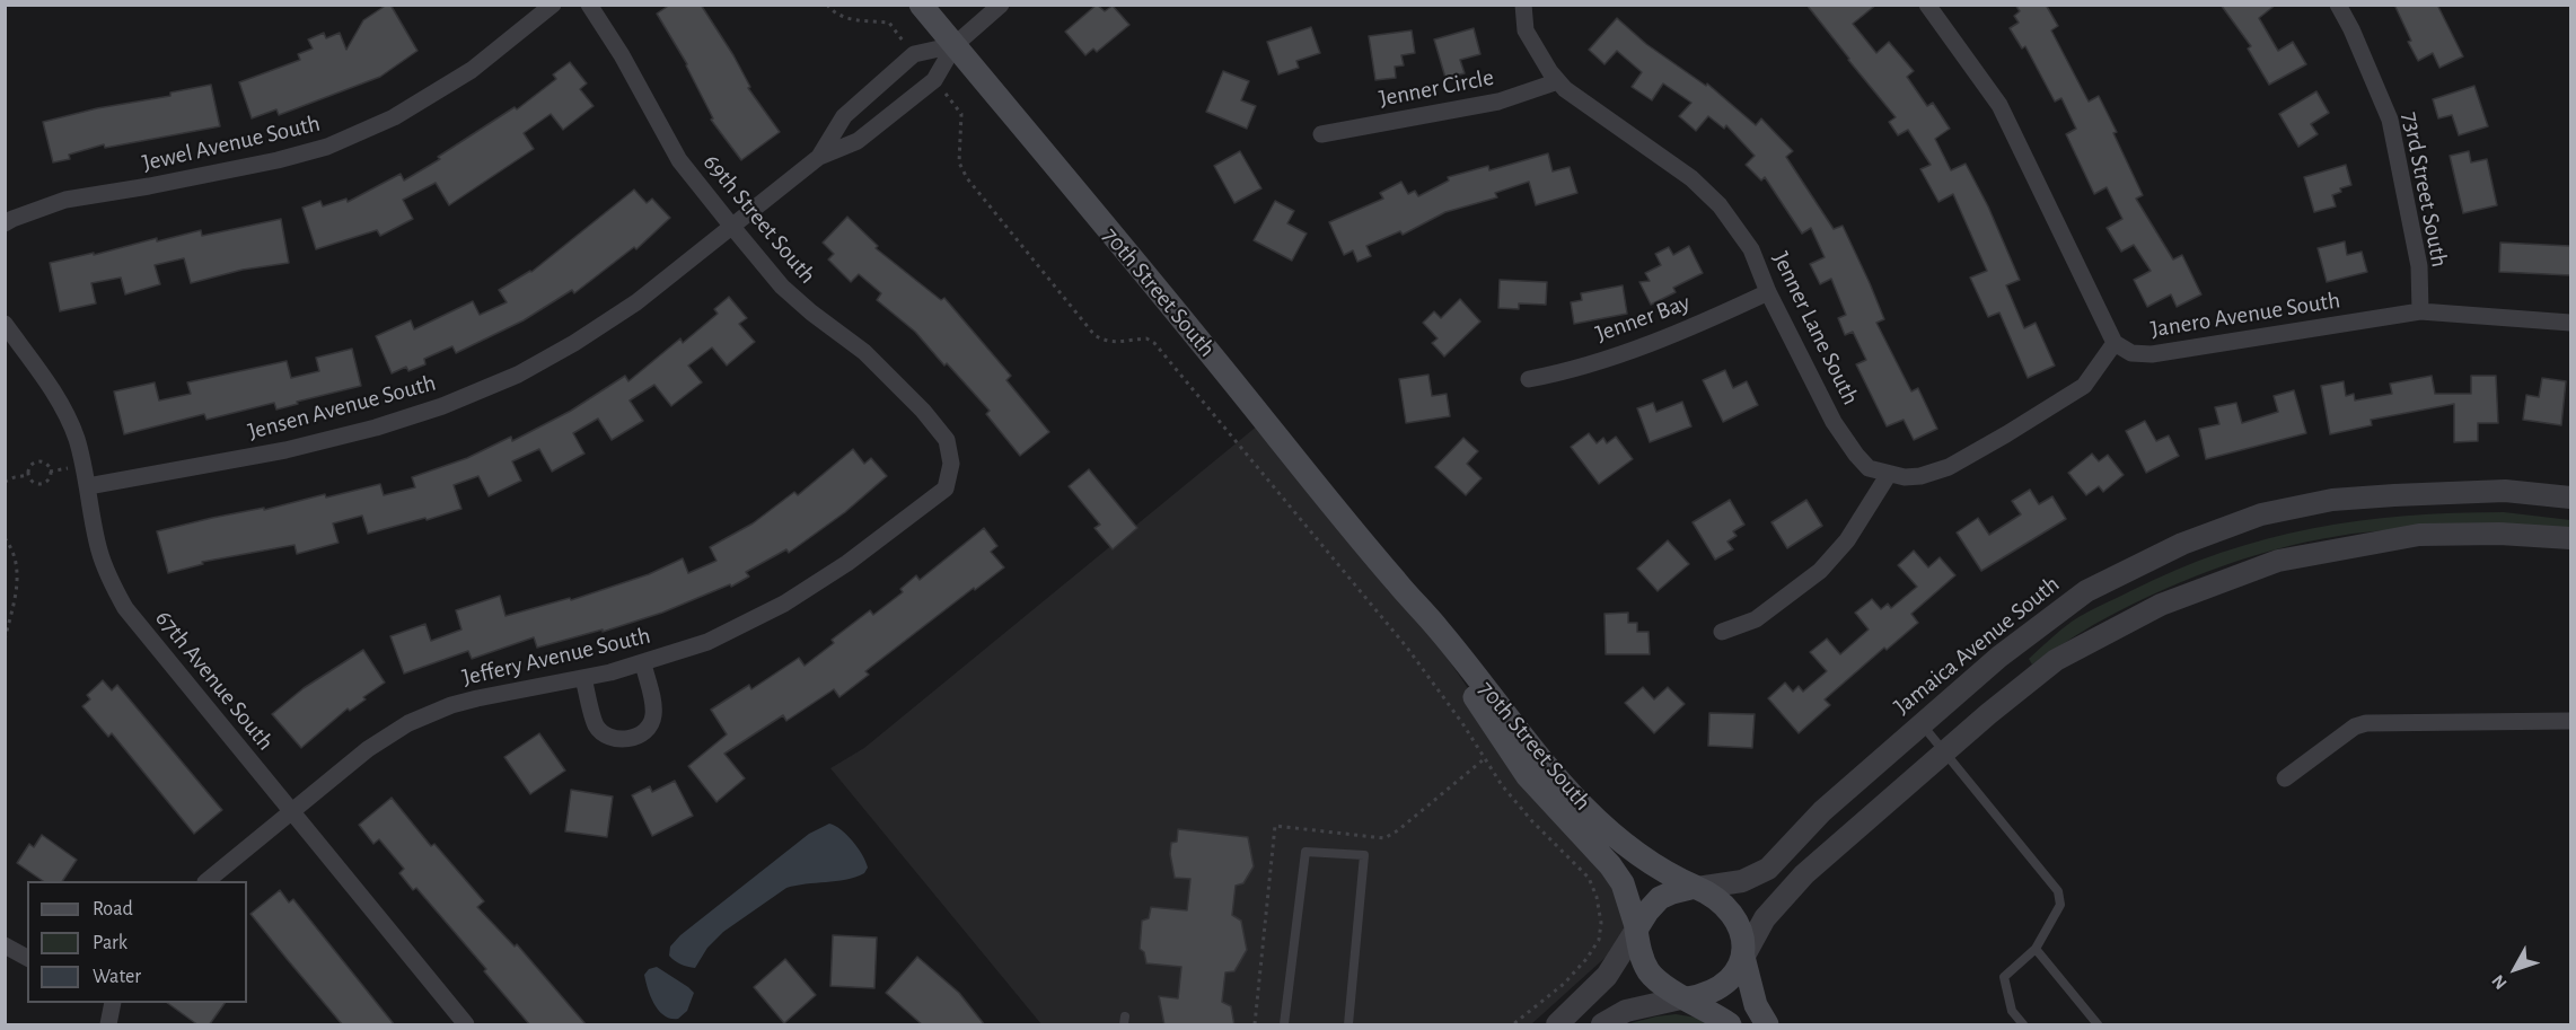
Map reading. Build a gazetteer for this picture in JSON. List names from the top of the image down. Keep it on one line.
{"streets":{"main road":["70th Street South"],"street":["Jenner Circle","Jewel Avenue South","73rd Street South","69th Street South","Janero Avenue South","Jenner Bay","Jenner Lane South","Jensen Avenue South","Jamaica Avenue South","Jeffery Avenue South","67th Avenue South"]},"crossings":[["Jenner Circle","Jenner Lane South"],["73rd Street South","Janero Avenue South"],["69th Street South","Jensen Avenue South"],["69th Street South","Jeffery Avenue South"],["70th Street South","Jensen Avenue South"],["70th Street South","Jamaica Avenue South"],["Janero Avenue South","Jenner Lane South"],["Jenner Bay","Jenner Lane South"],["Jensen Avenue South","67th Avenue South"],["Jeffery Avenue South","67th Avenue South"]],"legend":["Road","Park","Water"],"north":"bottom left"}
